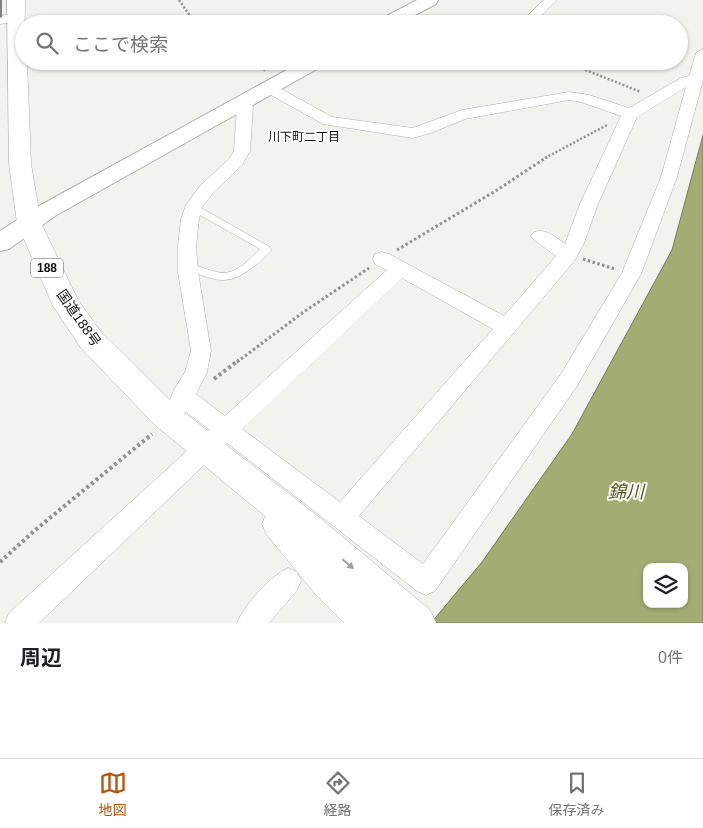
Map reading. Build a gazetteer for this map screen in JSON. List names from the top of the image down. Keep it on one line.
{"streets":{"highway":["188","国道188号"]},"districts":["川下町二丁目"],"water":["錦川"],"page":{"search":"ここで検索","heading":["周辺","0件"],"nav":["地図","経路","保存済み"]}}
